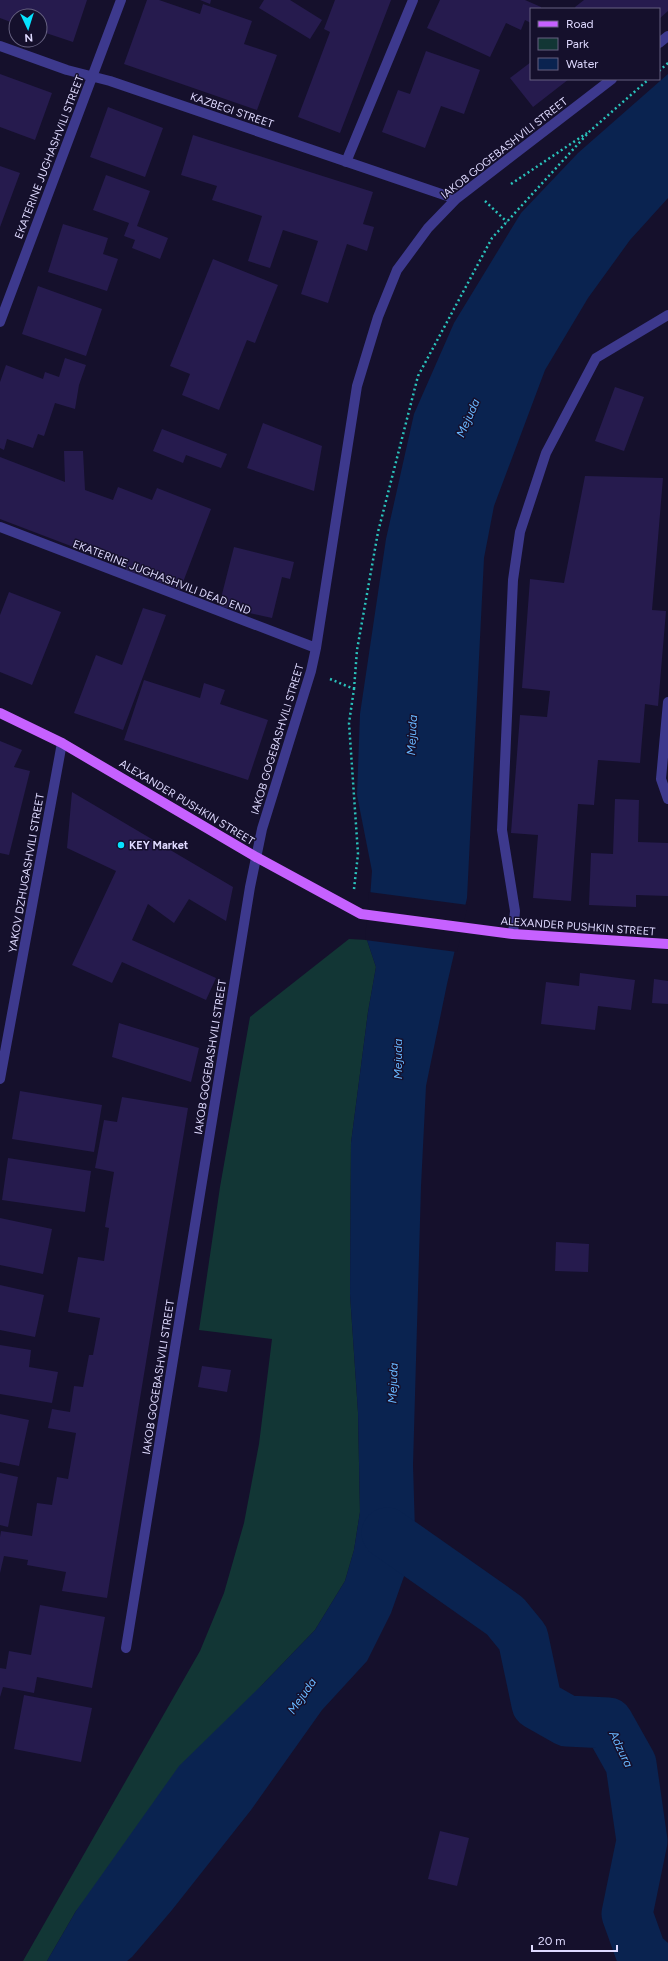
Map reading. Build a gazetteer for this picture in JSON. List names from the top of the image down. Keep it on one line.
{"streets":{"main road":["ALEXANDER PUSHKIN STREET"],"street":["KAZBEGI STREET","IAKOB GOGEBASHVILI STREET","EKATERINE JUGHASHVILI STREET","EKATERINE JUGHASHVILI DEAD END","YAKOV DZHUGASHVILI STREET"]},"crossings":[["KAZBEGI STREET","IAKOB GOGEBASHVILI STREET"],["KAZBEGI STREET","EKATERINE JUGHASHVILI STREET"],["IAKOB GOGEBASHVILI STREET","EKATERINE JUGHASHVILI DEAD END"],["IAKOB GOGEBASHVILI STREET","ALEXANDER PUSHKIN STREET"],["ALEXANDER PUSHKIN STREET","YAKOV DZHUGASHVILI STREET"]],"water":["Mejuda","Adzura"],"places":["KEY Market"],"legend":["Road","Park","Water"],"scale_bar":"20 m","north":"bottom"}
